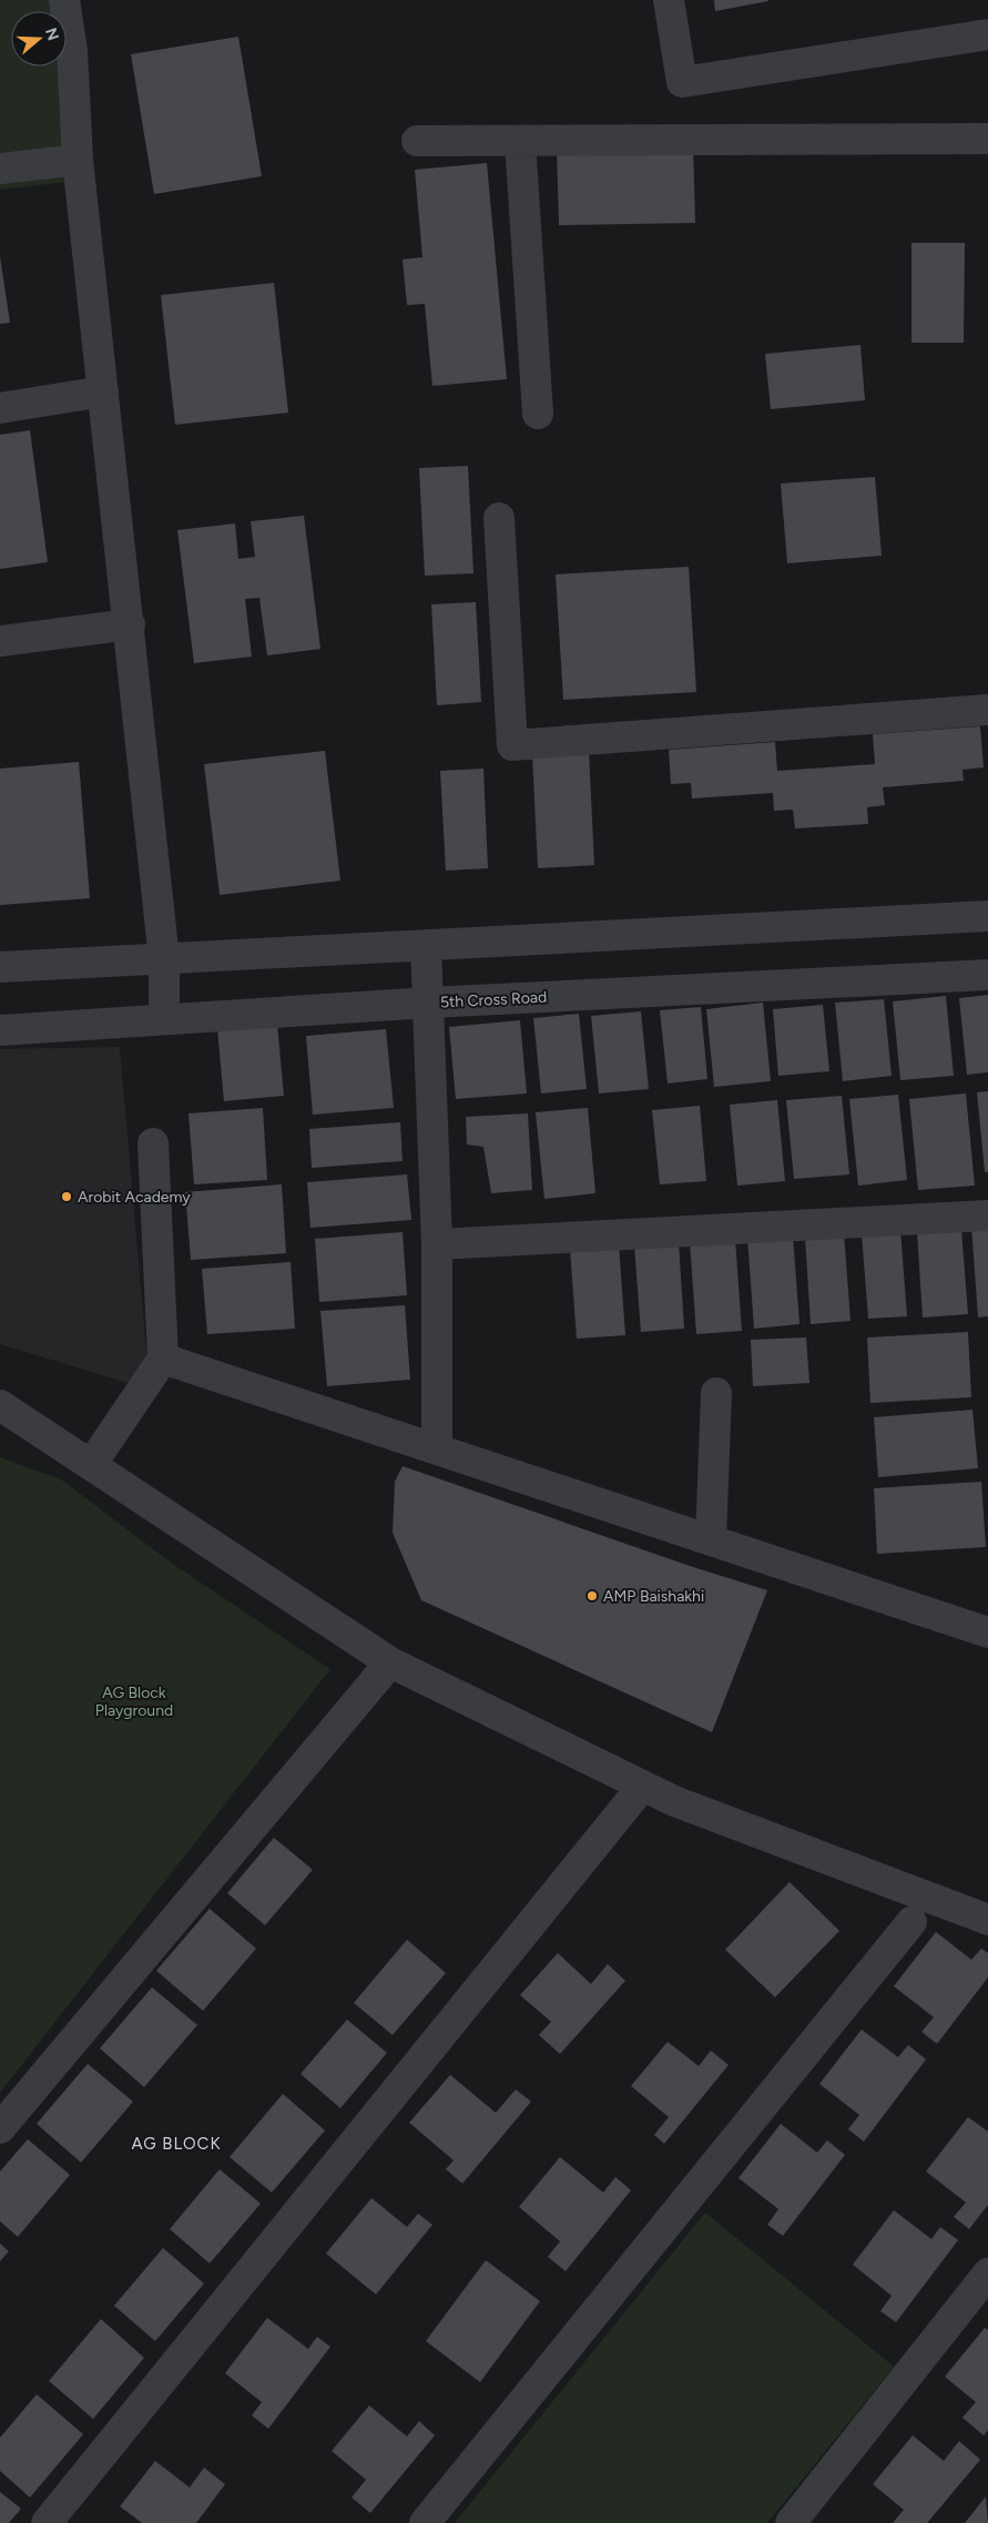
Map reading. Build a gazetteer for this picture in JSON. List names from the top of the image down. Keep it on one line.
{"streets":{"street":["5th Cross Road"]},"districts":["AG BLOCK"],"parks":["AG Block Playground"],"places":["Arobit Academy","AMP Baishakhi"],"north":"right"}
